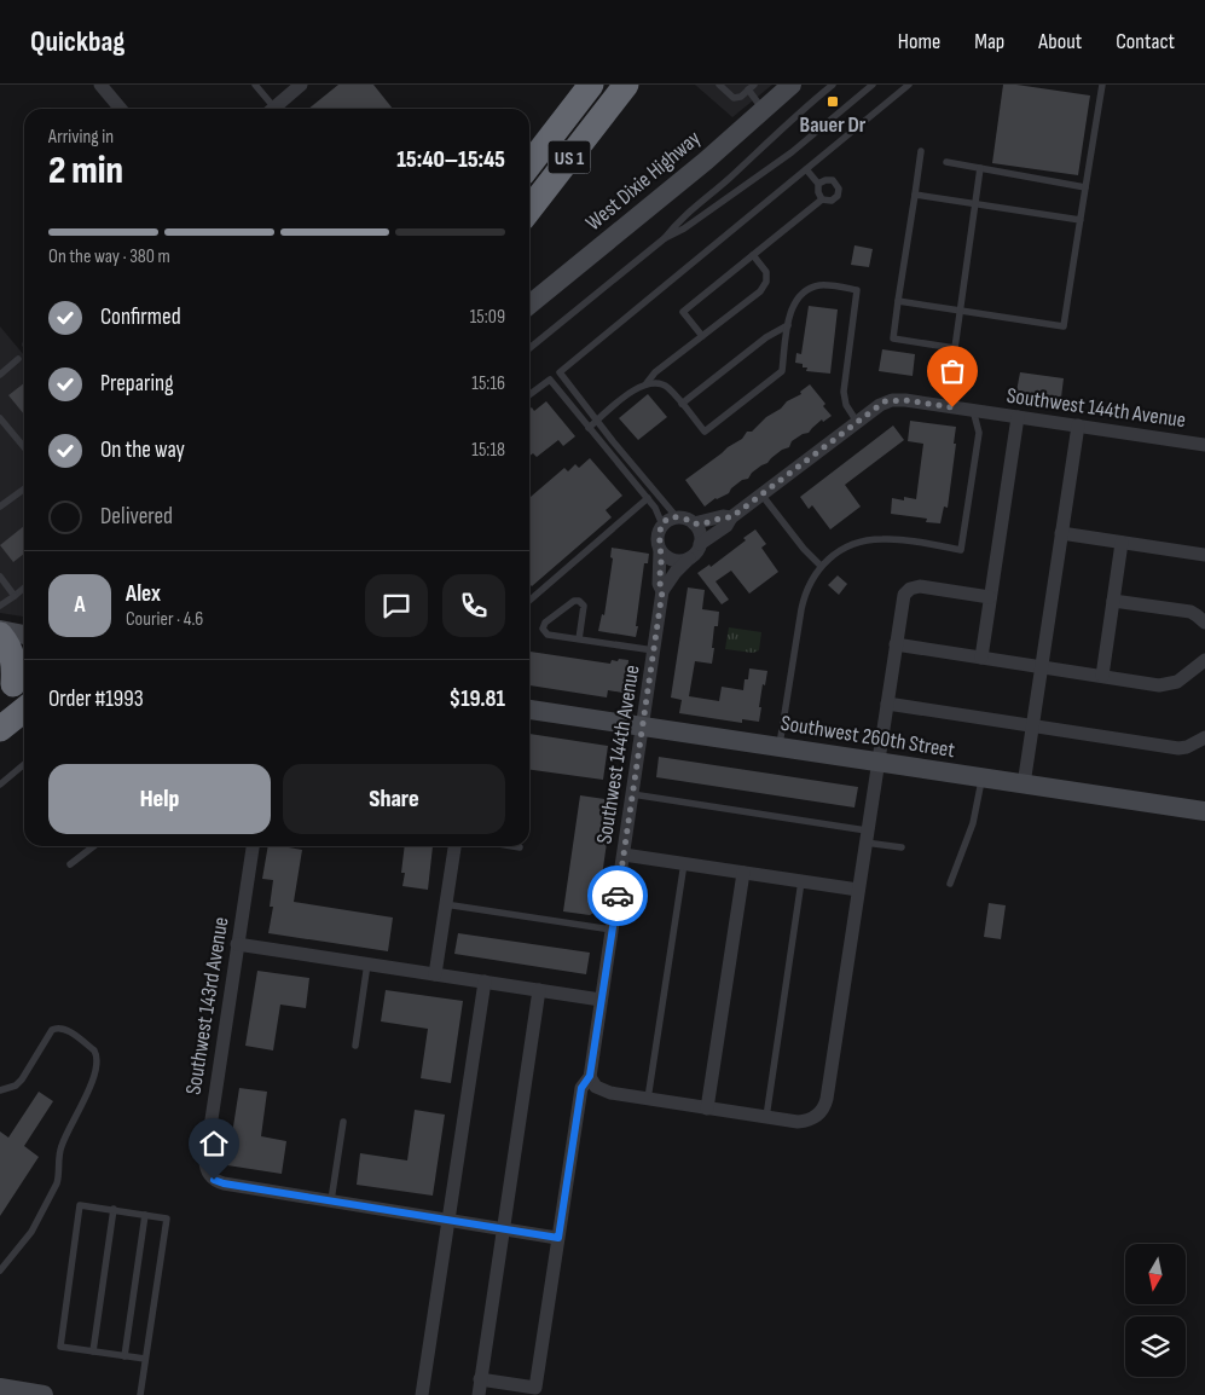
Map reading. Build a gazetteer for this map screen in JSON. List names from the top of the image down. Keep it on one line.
{"streets":{"highway":["US 1"],"street":["West Dixie Highway","Southwest 144th Avenue","Southwest 260th Street","Southwest 143rd Avenue"]},"crossings":[["Southwest 144th Avenue","Southwest 260th Street"]],"places":{"transit":["Bauer Dr"]},"north":"bottom","page":{"header":"Quickbag","nav":["Home","Map","About","Contact"],"heading":["2 min","Arriving in","15:40–15:45"],"panel":["Alex","Courier · 4.6","Order #1993","$19.81"],"bar":"On the way · 380 m","list":[["Confirmed","15:09"],["Preparing","15:16"],["On the way","15:18"],"Delivered"],"round":"A","buttons":["Help","Share"]}}
